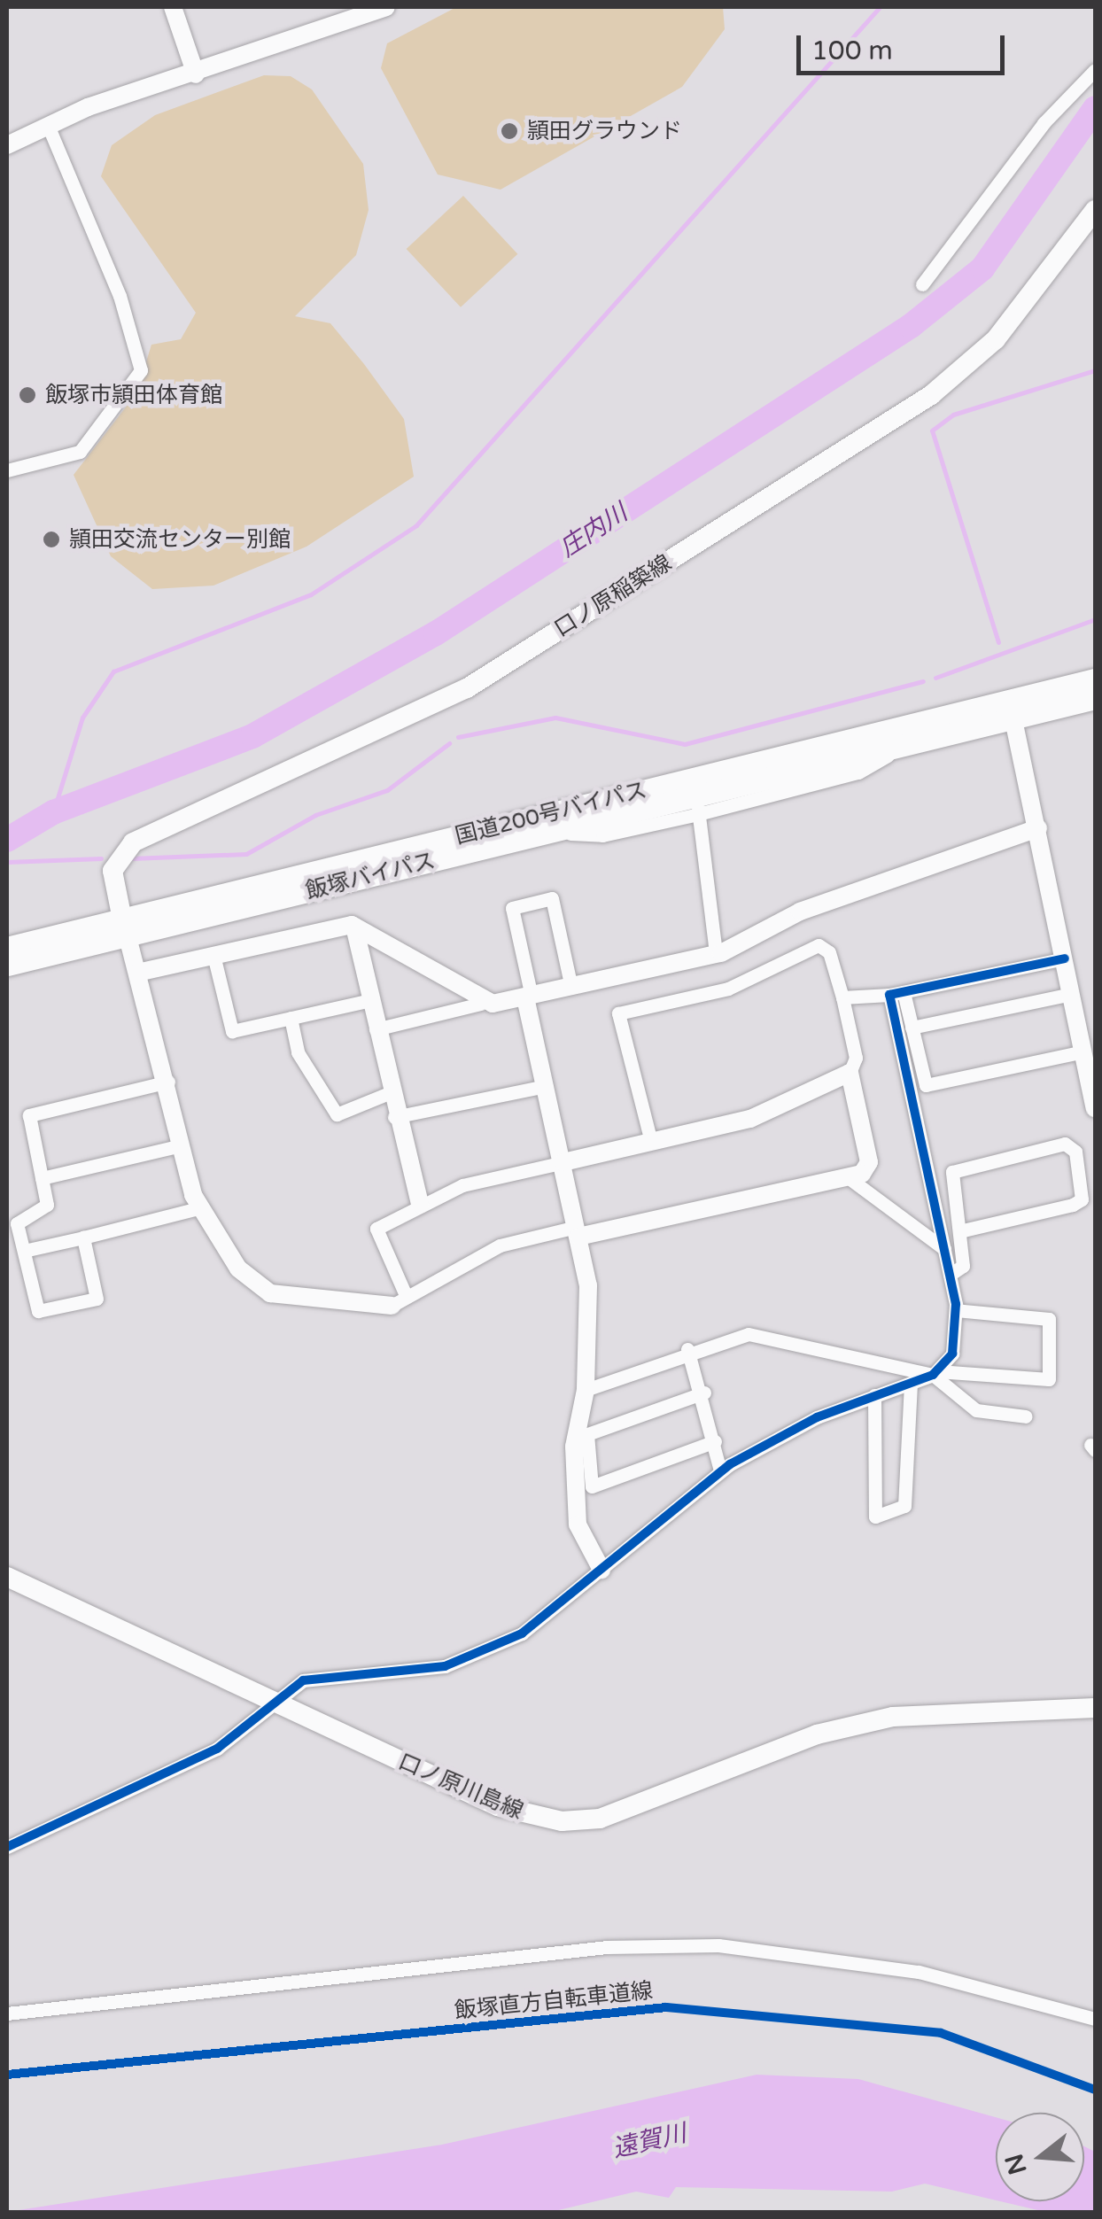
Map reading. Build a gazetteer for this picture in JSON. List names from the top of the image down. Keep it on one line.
{"streets":{"highway":["国道200号バイパス","飯塚バイパス"],"main road":["口ノ原稲築線","口ノ原川島線"],"cycle path":["飯塚直方自転車道線"]},"crossings":[["口ノ原稲築線","国道200号バイパス"],["口ノ原稲築線","飯塚バイパス"],["国道200号バイパス","飯塚バイパス"]],"water":["庄内川","遠賀川"],"places":["頴田グラウンド","飯塚市頴田体育館","頴田交流センター別館"],"scale_bar":"100 m","north":"left"}
